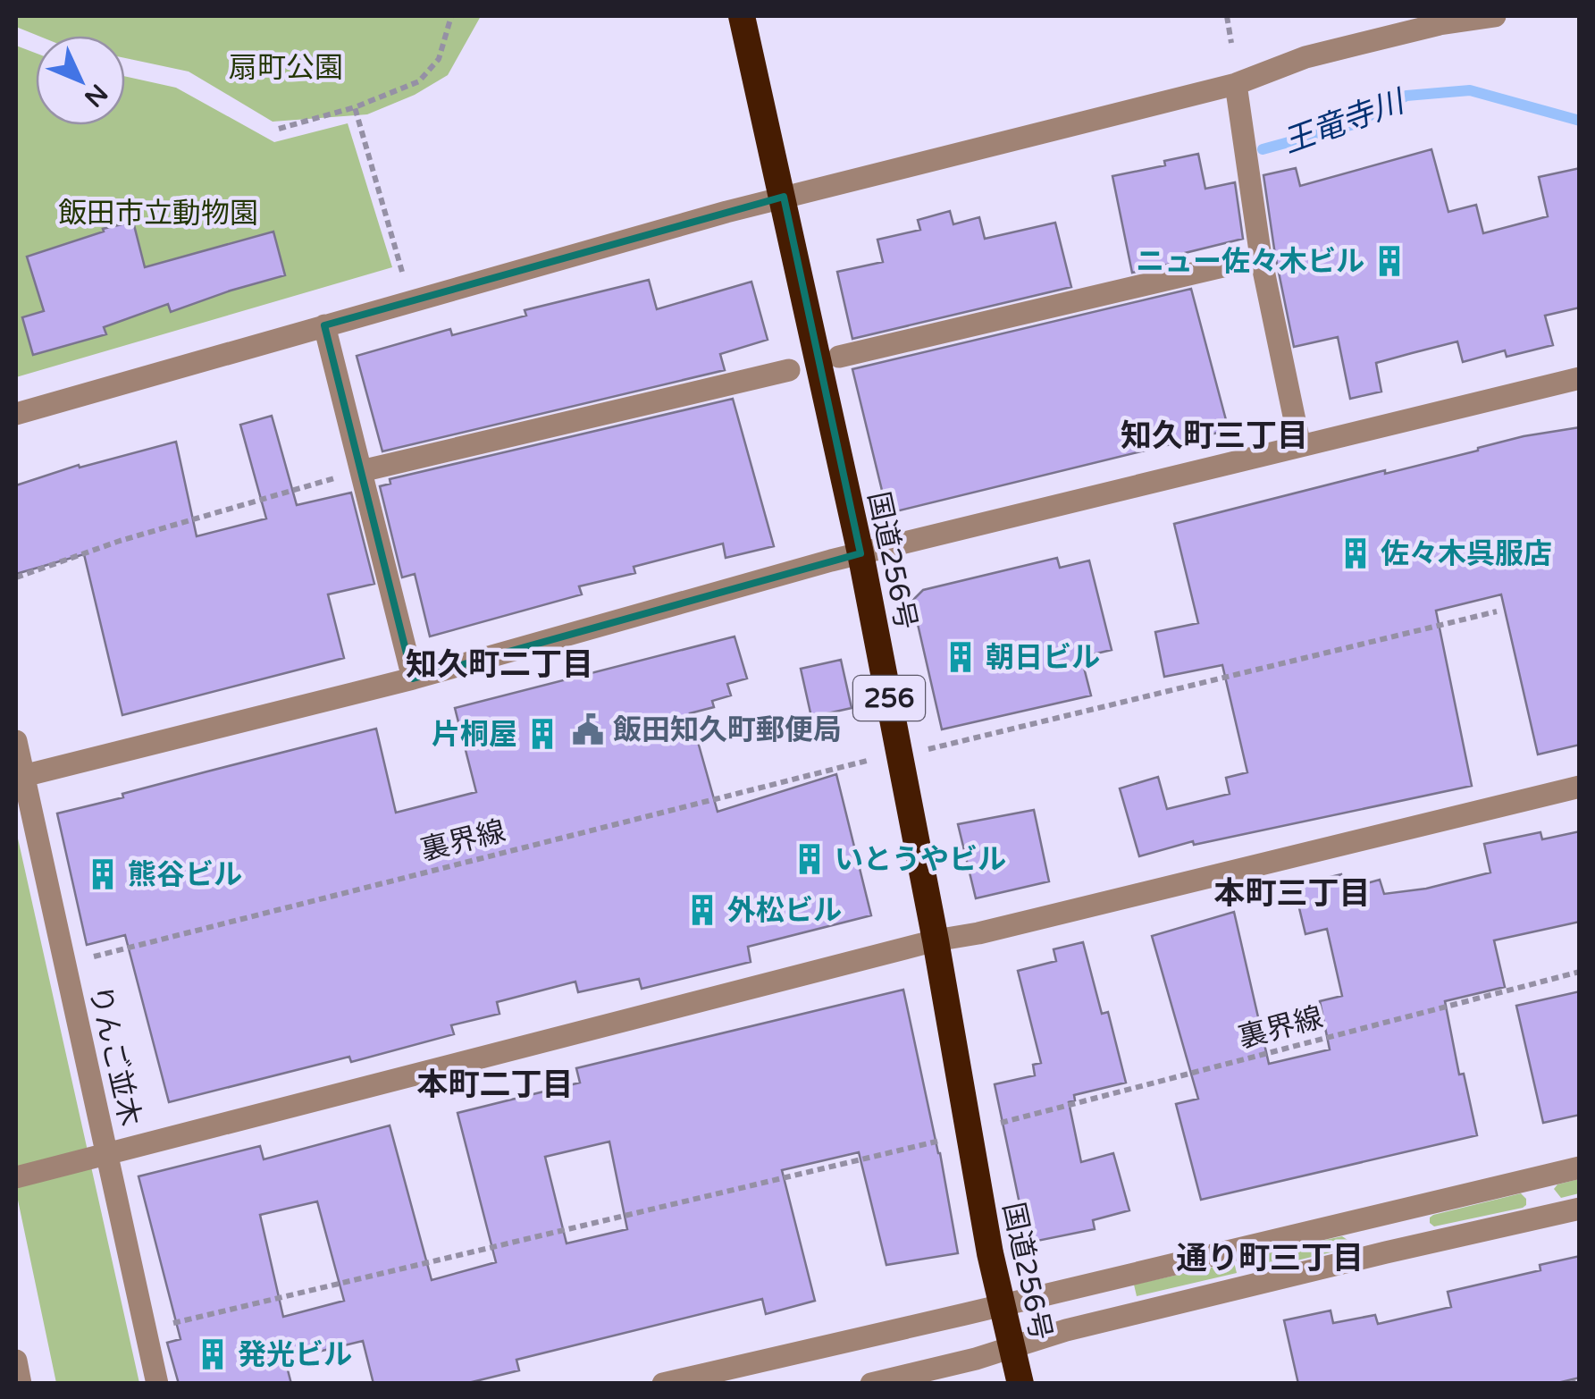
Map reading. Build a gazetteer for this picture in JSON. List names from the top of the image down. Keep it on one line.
{"streets":{"highway":["国道256号","256"],"street":["りんご並木"],"path":["裏界線"]},"crossings":[["裏界線","りんご並木"]],"districts":["知久町三丁目","知久町二丁目","本町三丁目","本町二丁目","通り町三丁目"],"water":["王竜寺川"],"parks":["扇町公園","飯田市立動物園"],"places":{"building":["ニュー佐々木ビル","佐々木呉服店","朝日ビル","片桐屋","いとうやビル","熊谷ビル","外松ビル","発光ビル"],"public building":["飯田知久町郵便局"]},"north":"bottom right"}
